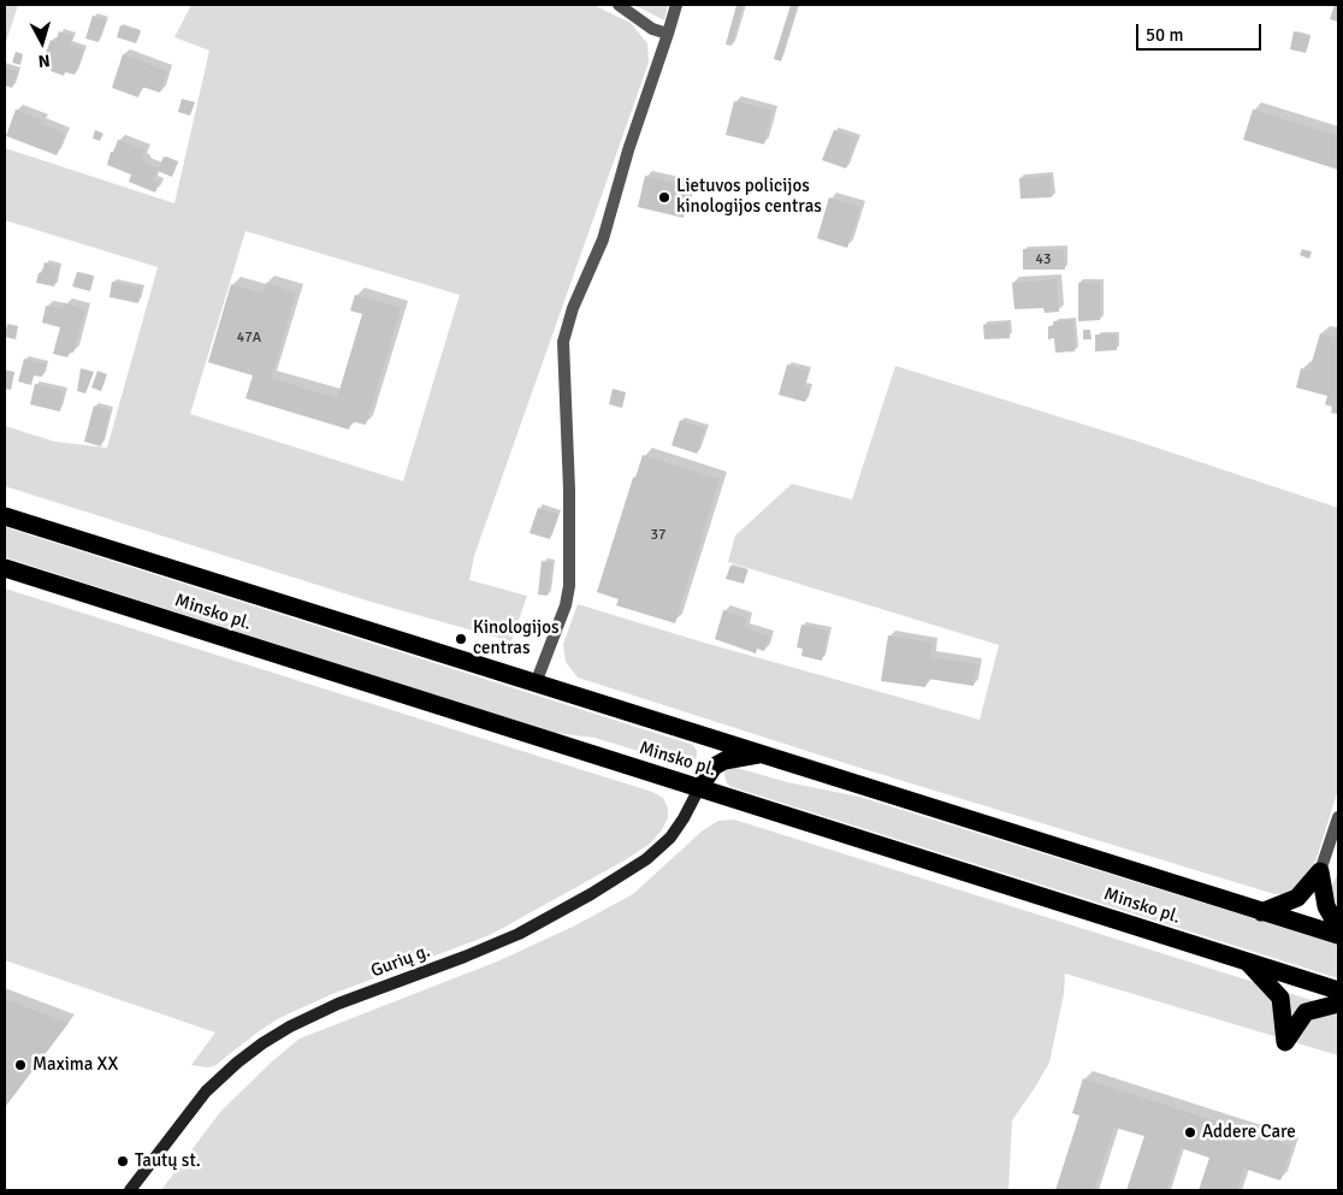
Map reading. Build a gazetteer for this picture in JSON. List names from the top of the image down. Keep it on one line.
{"streets":{"highway":["Minsko pl."],"street":["Gurių g."]},"crossings":[["Minsko pl.","Gurių g."]],"places":["Lietuvos policijos kinologijos centras","Kinologijos centras","Maxima XX","Addere Care","Tautų st."],"house_numbers":["43","47A","37"],"scale_bar":"50 m","north":"bottom"}
